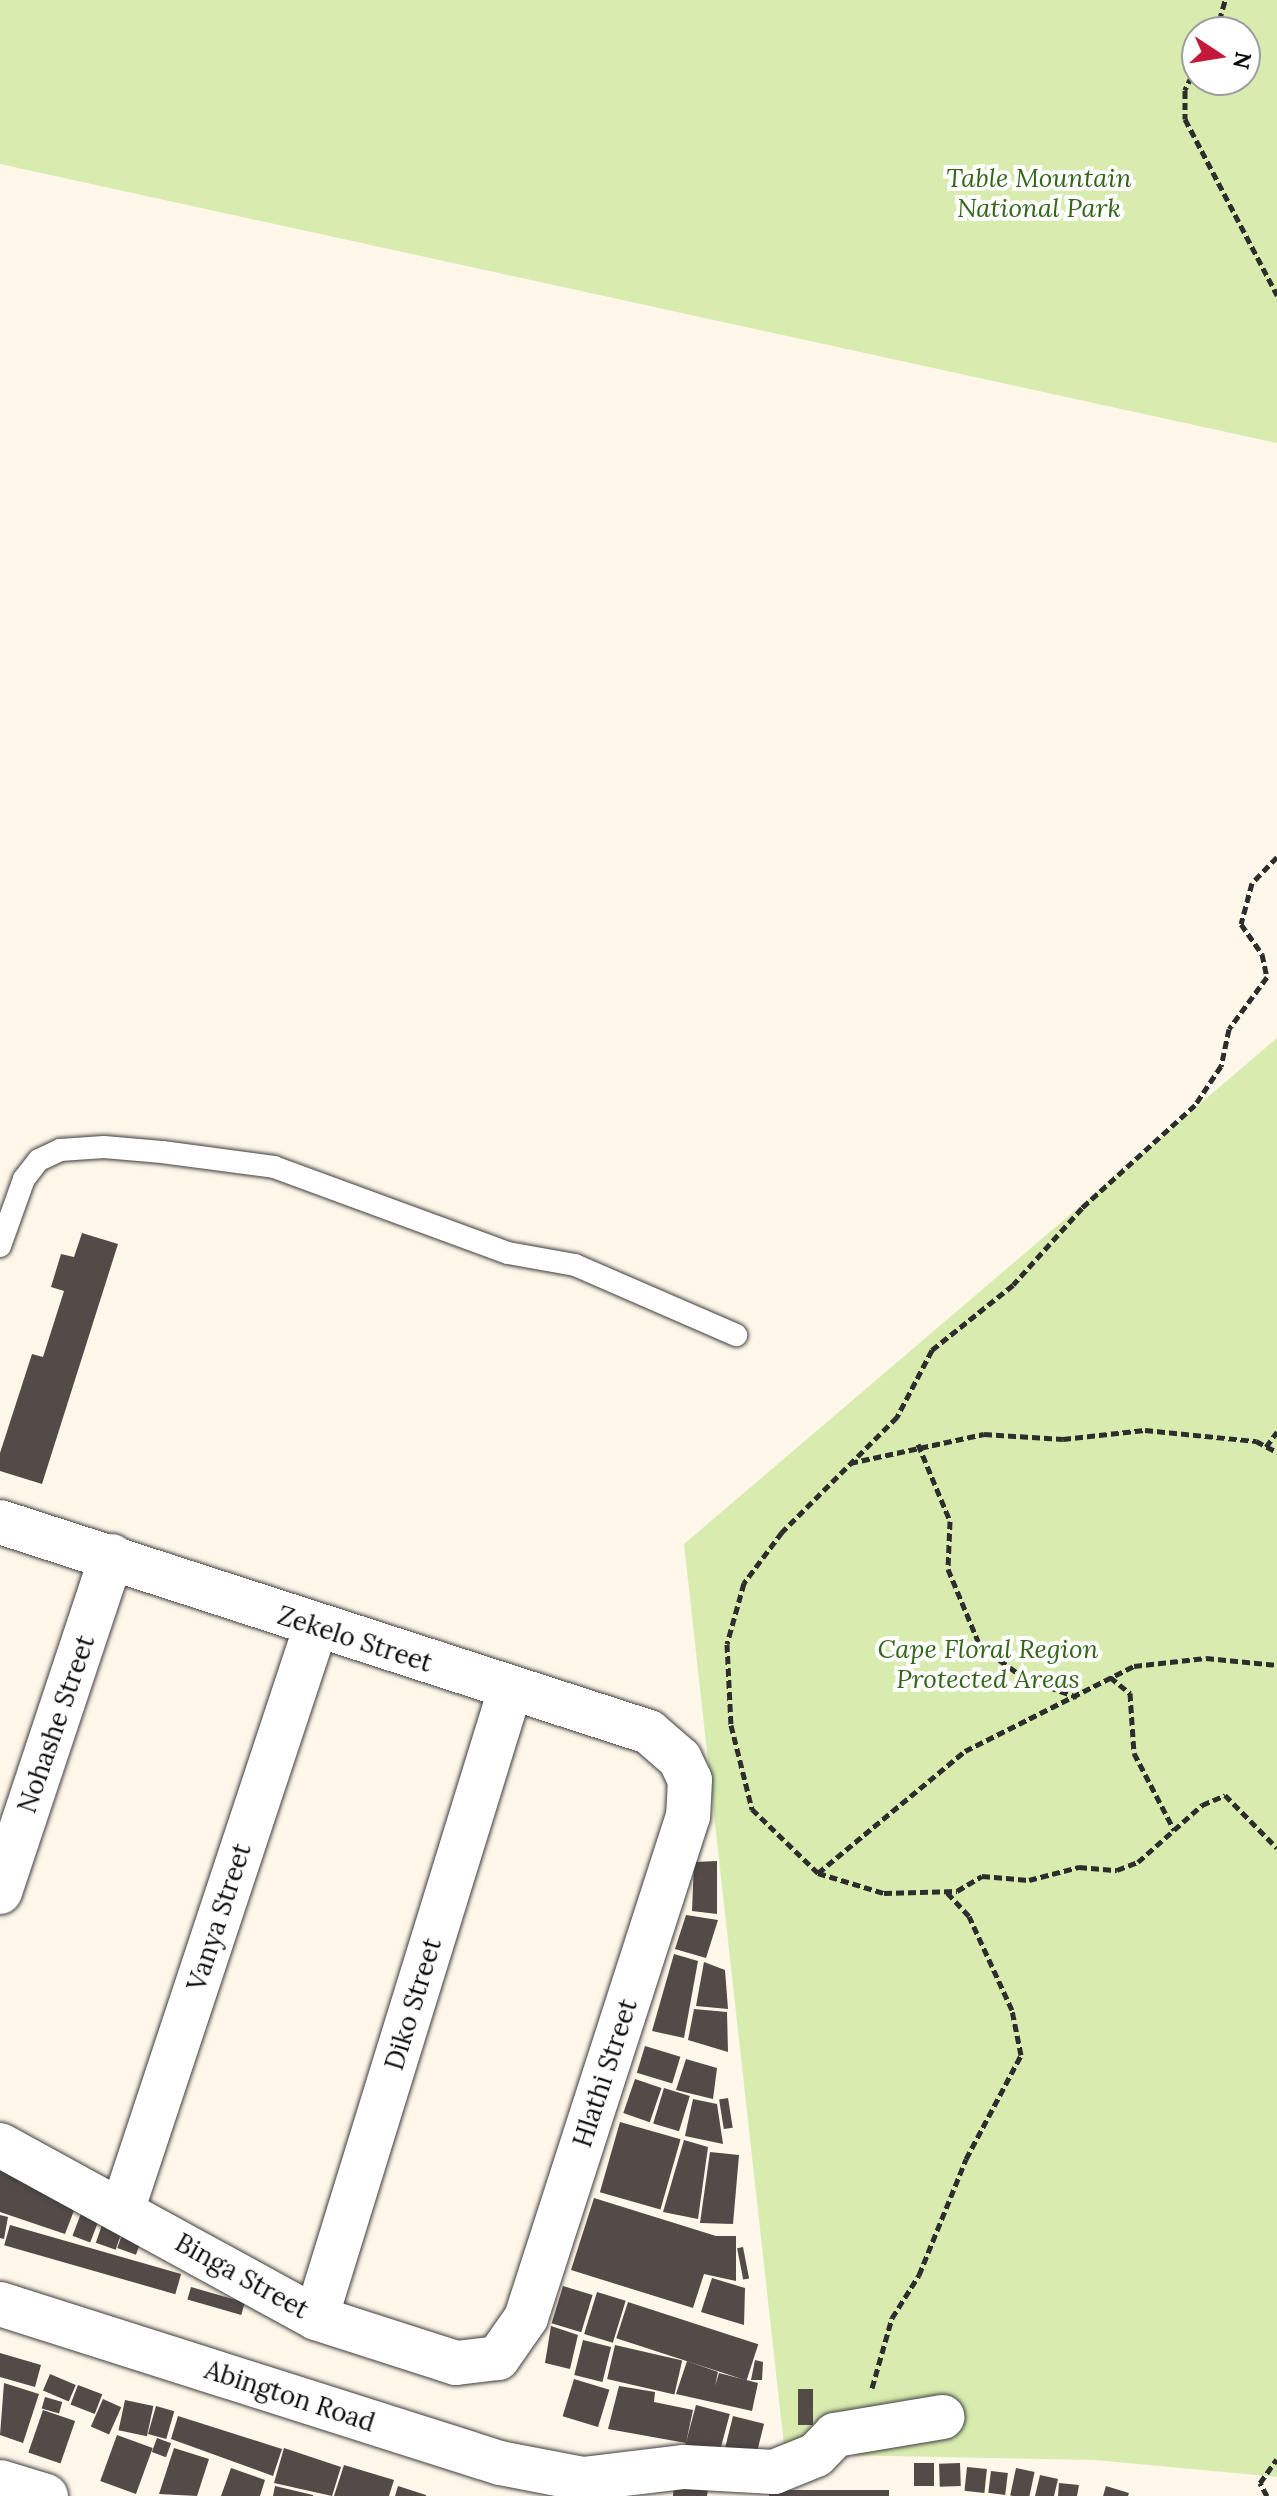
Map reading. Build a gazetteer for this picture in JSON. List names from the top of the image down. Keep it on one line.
{"streets":{"street":["Zekelo Street","Nohashe Street","Vanya Street","Diko Street","Hlathi Street","Binga Street","Abington Road"]},"crossings":[["Zekelo Street","Nohashe Street"],["Zekelo Street","Vanya Street"],["Zekelo Street","Diko Street"],["Zekelo Street","Hlathi Street"],["Vanya Street","Binga Street"],["Diko Street","Binga Street"],["Hlathi Street","Binga Street"]],"parks":["Table Mountain National Park","Cape Floral Region Protected Areas"],"north":"right"}
